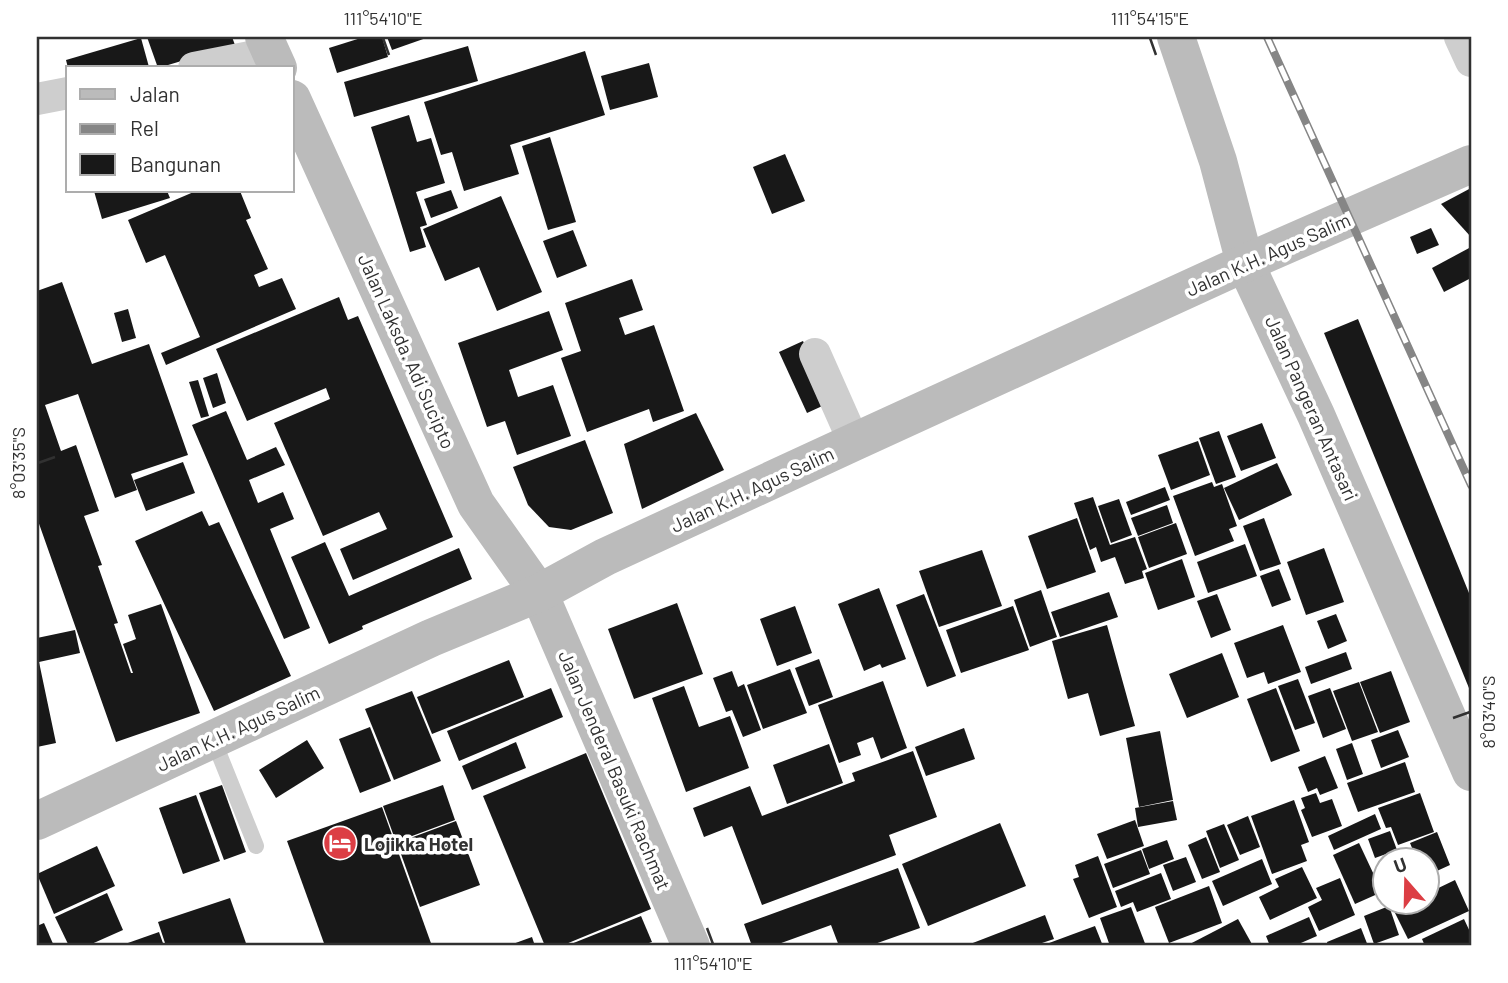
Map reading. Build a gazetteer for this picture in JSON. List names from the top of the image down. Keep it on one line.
{"streets":{"street":["Jalan K.H. Agus Salim","Jalan Laksda. Adi Sucipto","Jalan Pangeran Antasari","Jalan Jenderal Basuki Rachmat"]},"crossings":[["Jalan K.H. Agus Salim","Jalan Laksda. Adi Sucipto"],["Jalan K.H. Agus Salim","Jalan Pangeran Antasari"],["Jalan K.H. Agus Salim","Jalan Jenderal Basuki Rachmat"],["Jalan Laksda. Adi Sucipto","Jalan Jenderal Basuki Rachmat"]],"places":{"hotel":["Lojikka Hotel"]},"legend":["Jalan","Rel","Bangunan"],"north":"top","coordinates":["111°54'10\"E","111°54'15\"E","8°03'35\"S","8°03'40\"S"]}
